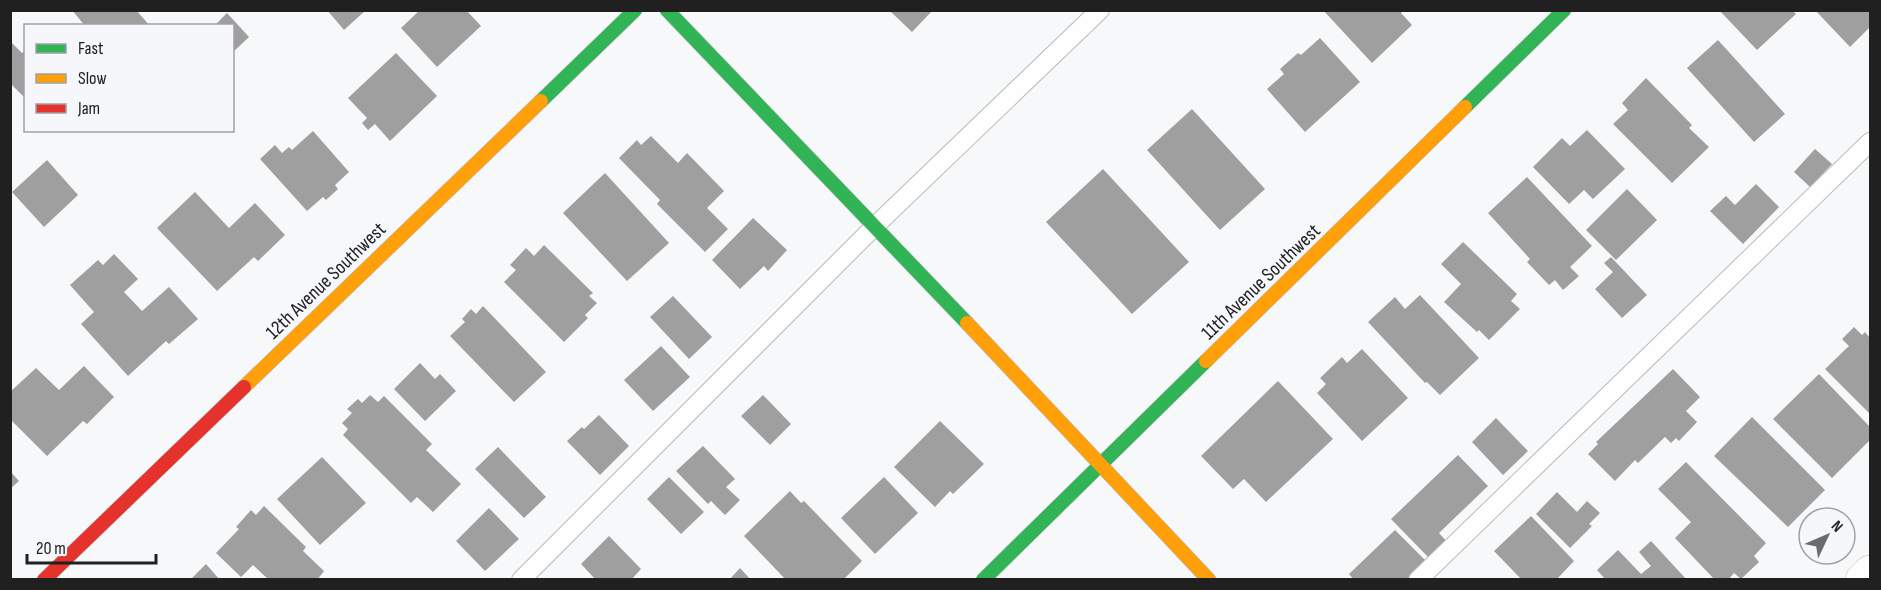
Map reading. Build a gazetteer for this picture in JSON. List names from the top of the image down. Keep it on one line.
{"streets":{"street":["12th Avenue Southwest","11th Avenue Southwest"]},"legend":["Fast","Slow","Jam"],"scale_bar":"20 m","north":"top right"}
